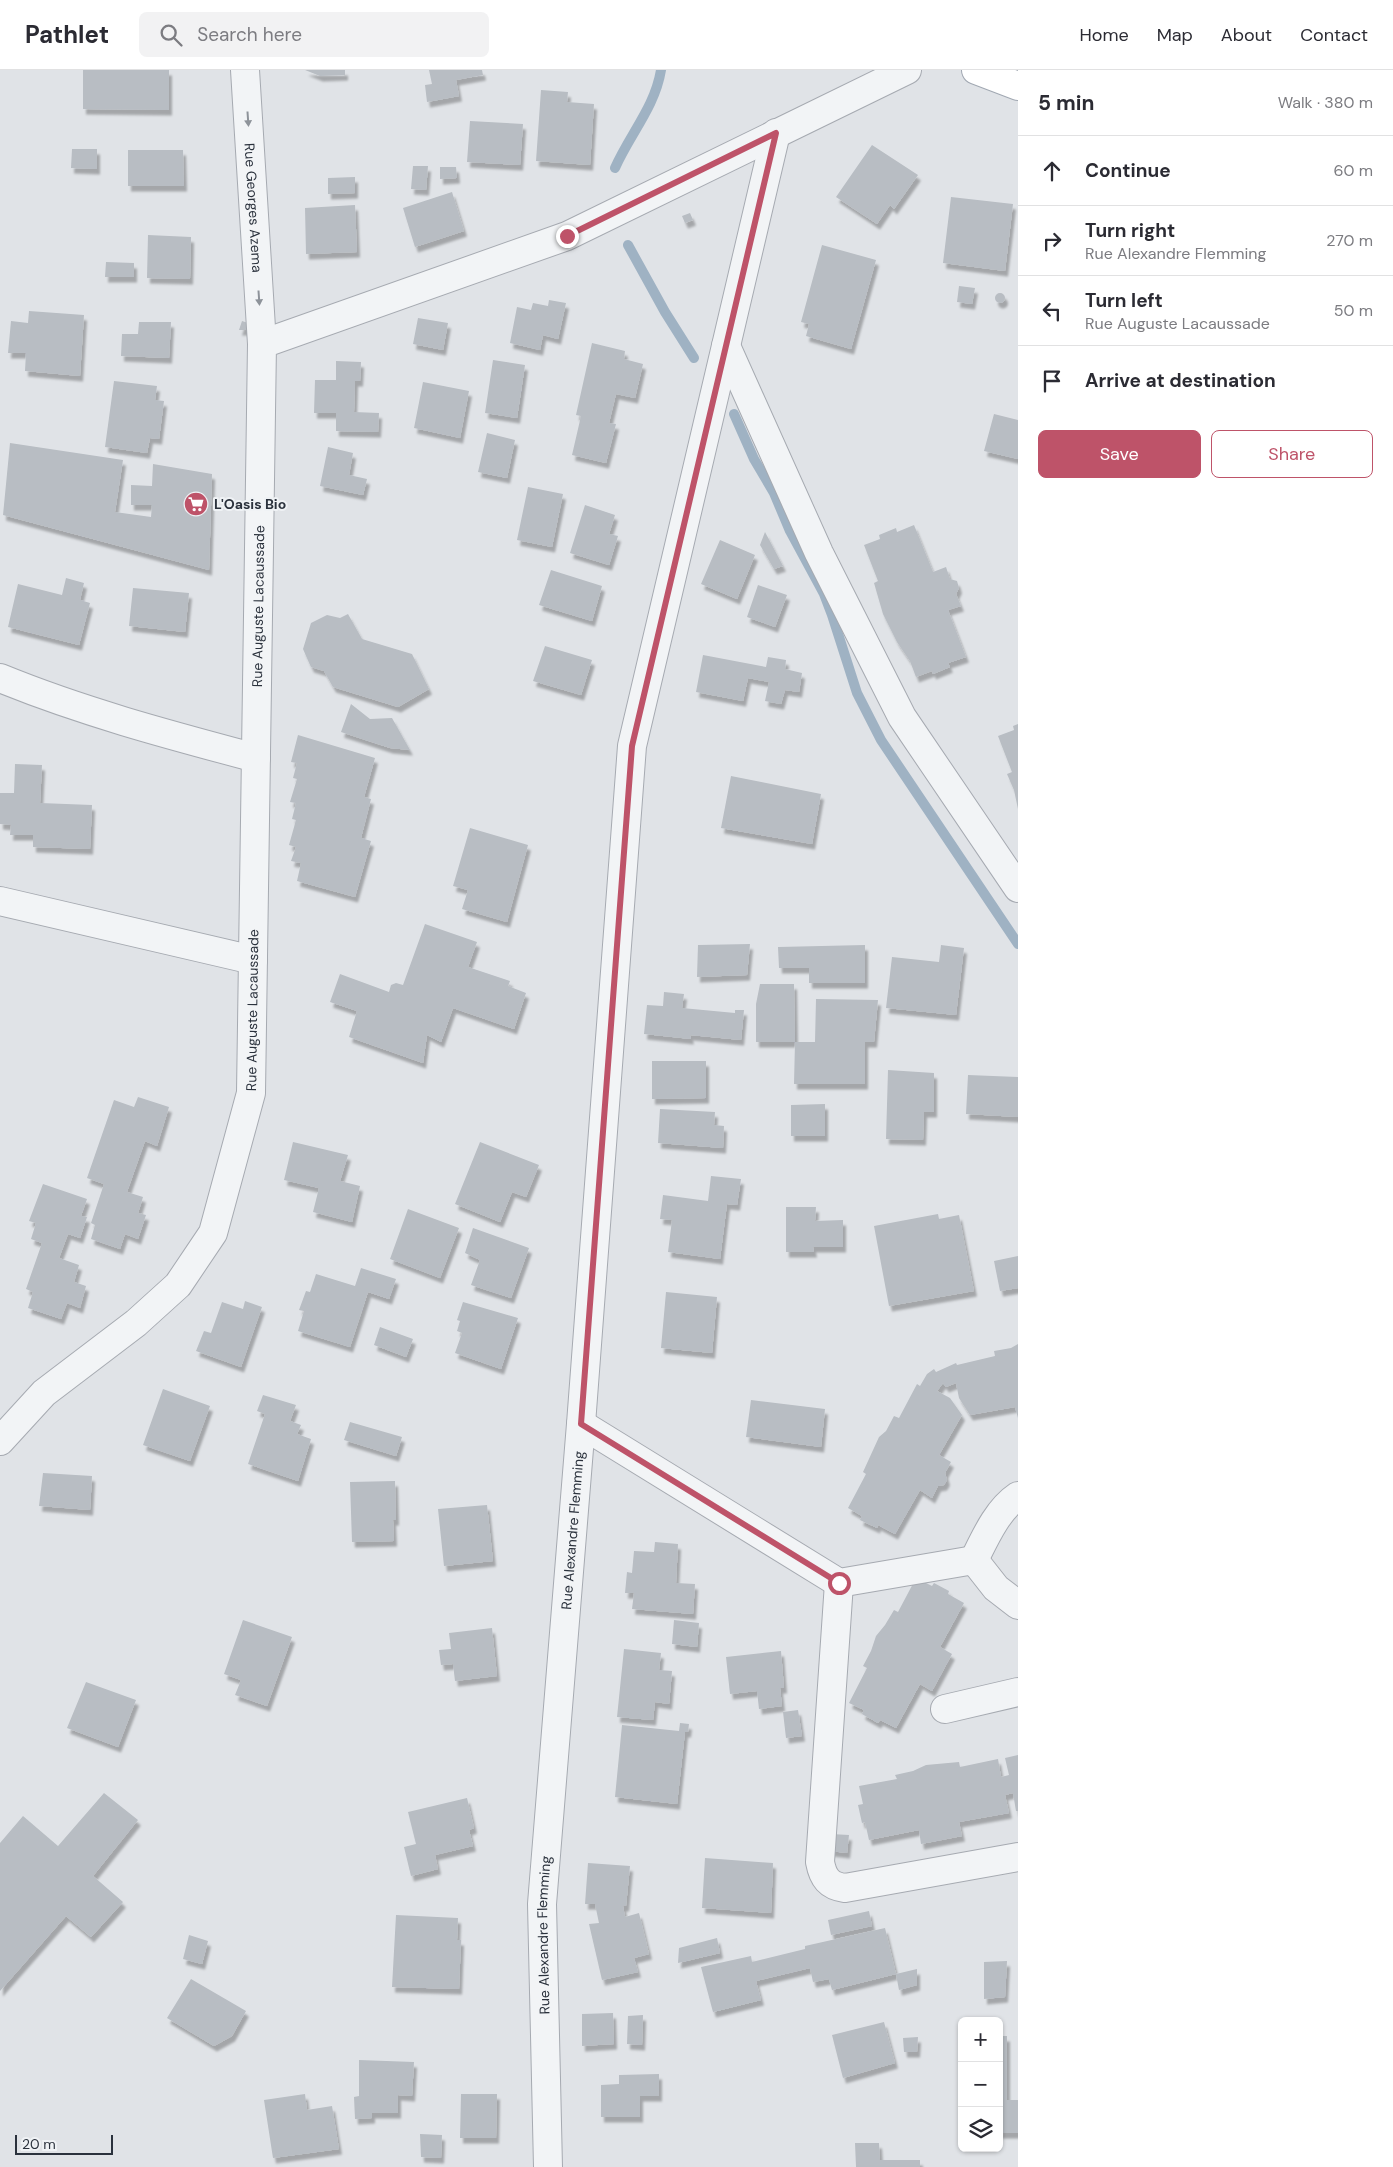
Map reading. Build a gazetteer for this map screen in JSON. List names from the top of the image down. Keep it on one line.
{"streets":{"street":["Rue Georges Azema","Rue Auguste Lacaussade","Rue Alexandre Flemming"]},"crossings":[["Rue Georges Azema","Rue Auguste Lacaussade"]],"one_way":["Rue Georges Azema"],"places":{"supermarket":["L'Oasis Bio"]},"scale_bar":"20 m","page":{"header":"Pathlet","search":"Search here","nav":["Home","Map","About","Contact"],"heading":["5 min","Walk · 380 m"],"list":[["Continue","60 m"],["Turn right","Rue Alexandre Flemming","270 m"],["Turn left","Rue Auguste Lacaussade","50 m"],"Arrive at destination"],"buttons":["Save","Share"],"map_buttons":["+","−"],"scale":"20 m"}}
